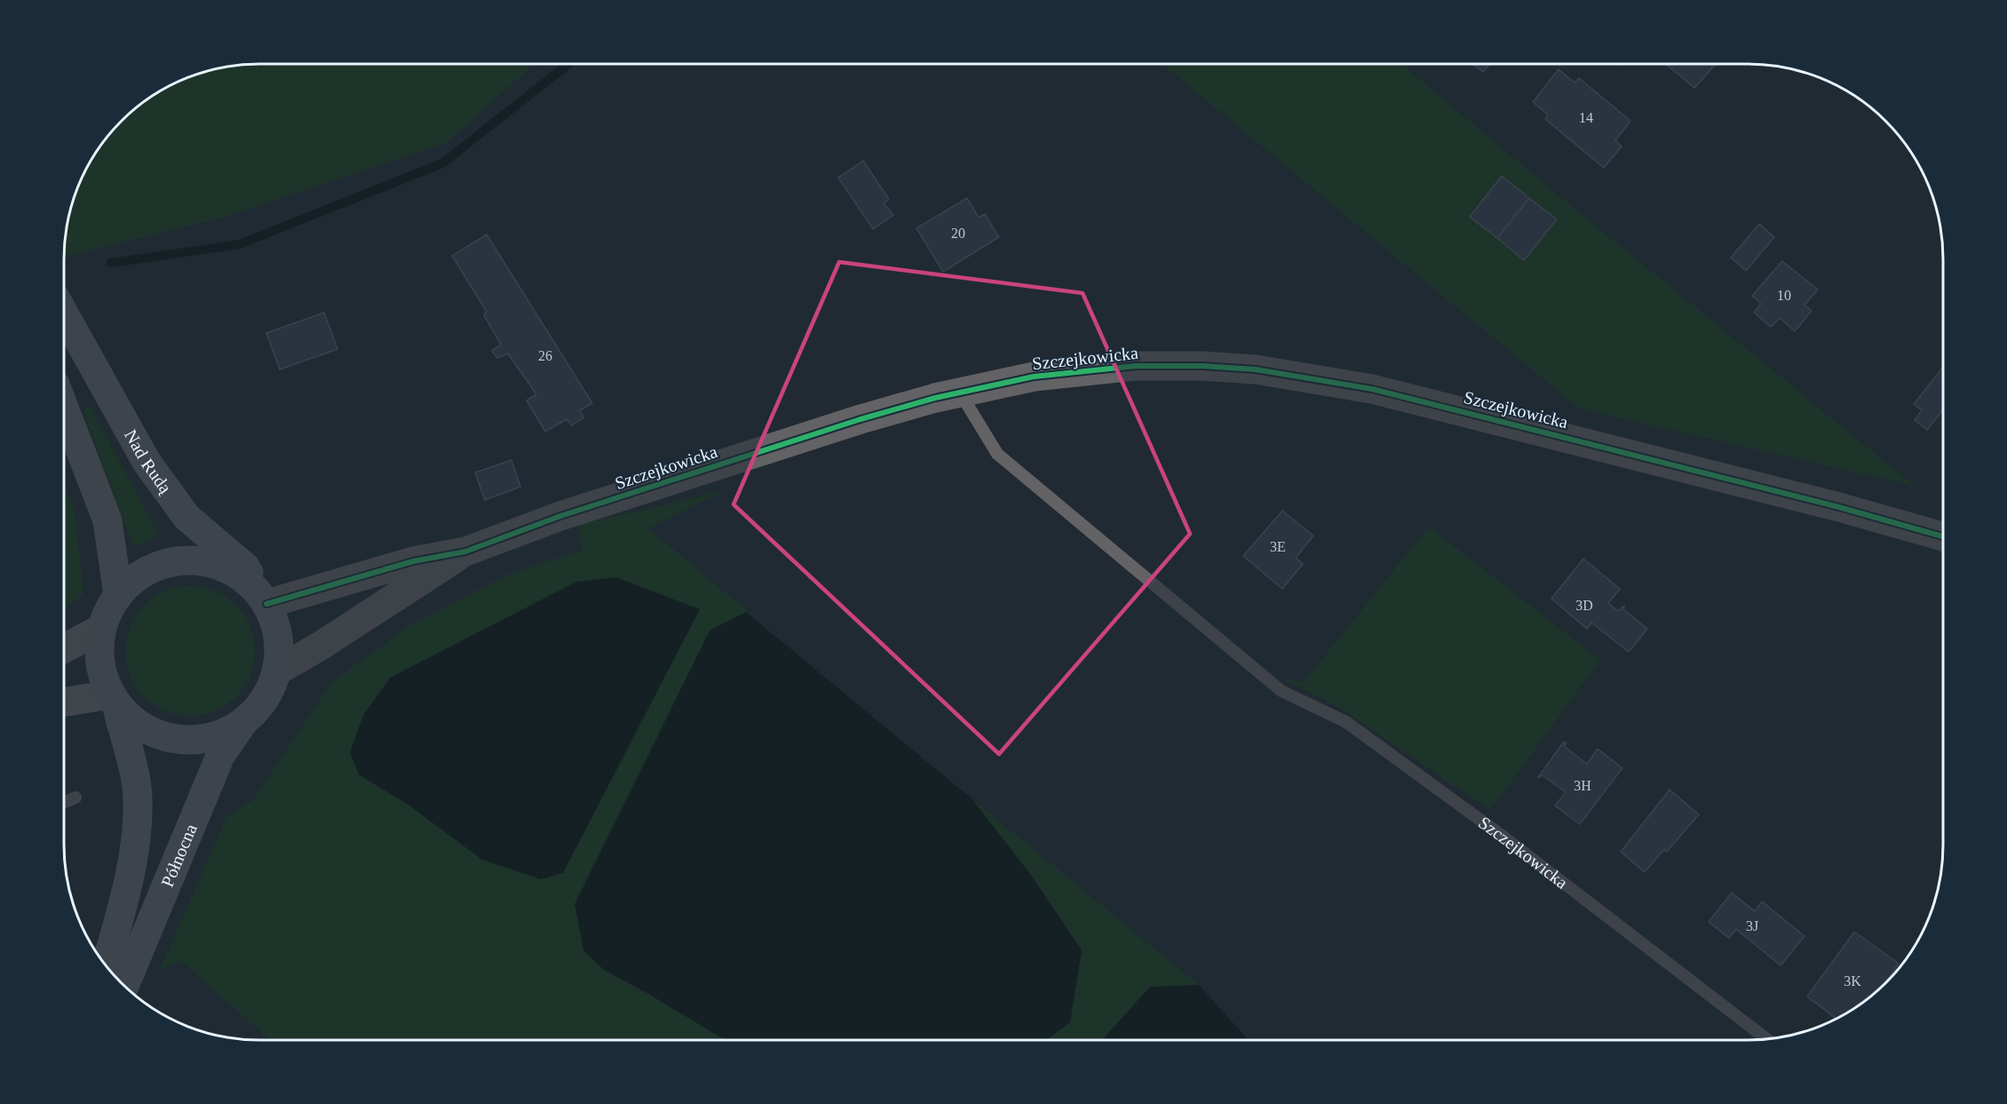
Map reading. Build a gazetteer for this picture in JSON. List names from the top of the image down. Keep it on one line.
{"streets":{"main road":["Nad Rudą","Północna"],"street":["Szczejkowicka"]},"crossings":[["Szczejkowicka","Nad Rudą"],["Szczejkowicka","Północna"],["Nad Rudą","Północna"]],"house_numbers":["14","20","10","26","3E","3D","3H","3J","3K"]}
